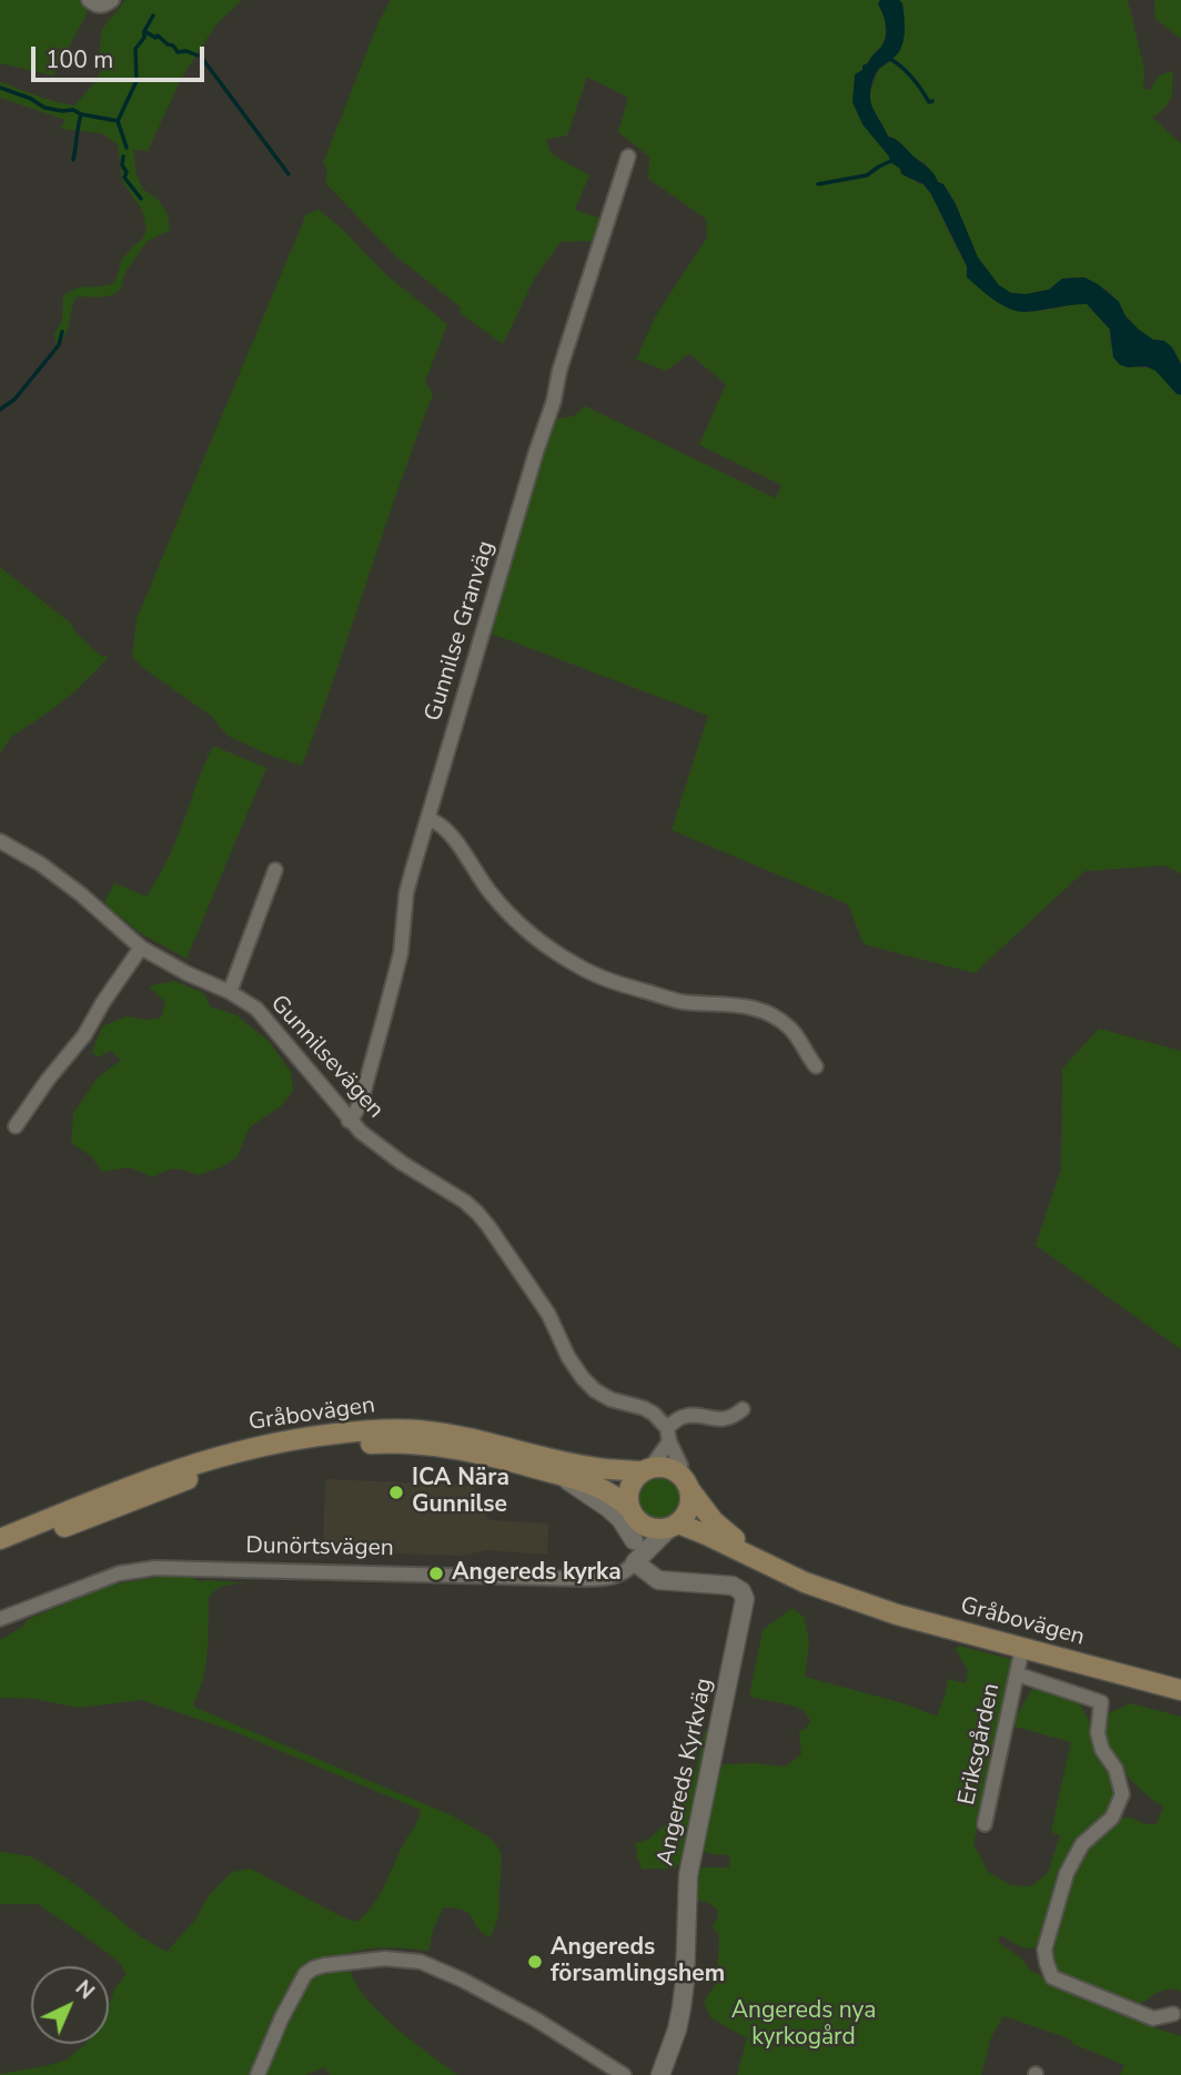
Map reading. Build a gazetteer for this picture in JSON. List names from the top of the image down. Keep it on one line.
{"streets":{"main road":["Gråbovägen"],"street":["Gunnilse Granväg","Gunnilsevägen","Dunörtsvägen","Eriksgården","Angereds Kyrkväg"]},"crossings":[["Gunnilse Granväg","Gunnilsevägen"],["Gråbovägen","Dunörtsvägen"],["Gråbovägen","Eriksgården"],["Gråbovägen","Angereds Kyrkväg"],["Dunörtsvägen","Angereds Kyrkväg"]],"parks":["Angereds nya kyrkogård"],"places":["ICA Nära Gunnilse","Angereds kyrka","Angereds församlingshem"],"scale_bar":"100 m","north":"top right"}
